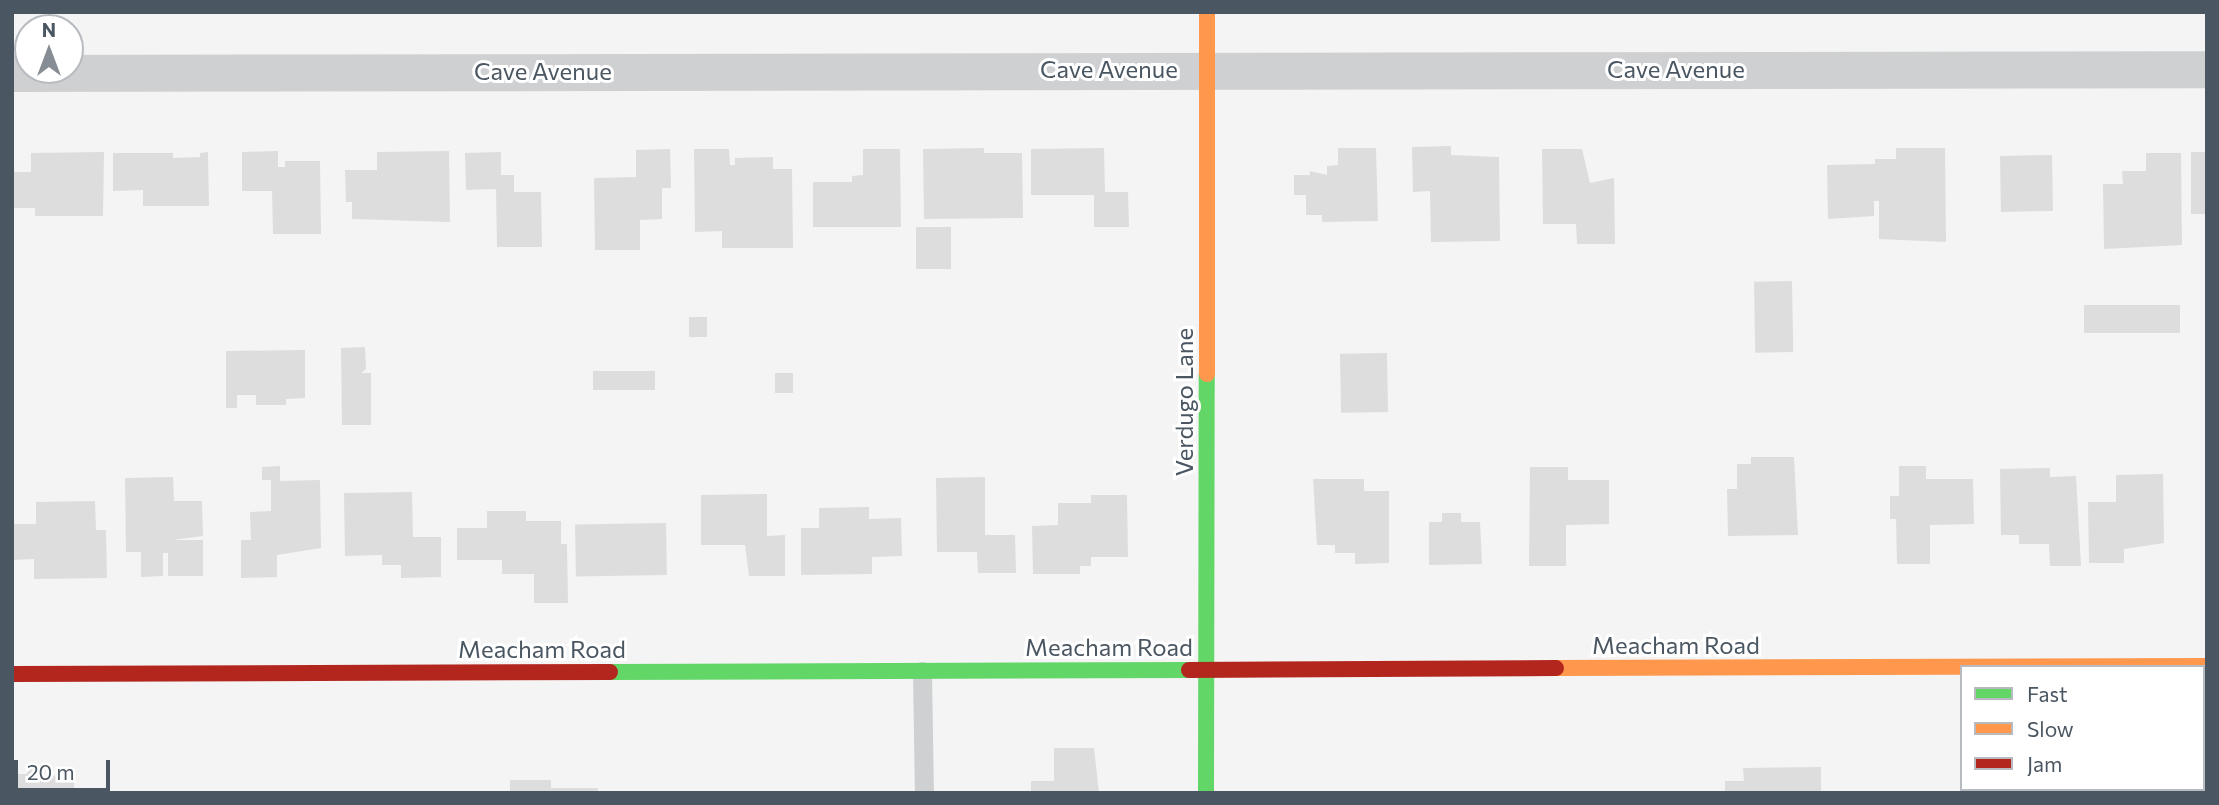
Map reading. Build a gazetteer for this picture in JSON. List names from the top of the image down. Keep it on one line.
{"streets":{"street":["Cave Avenue","Verdugo Lane","Meacham Road"]},"crossings":[["Cave Avenue","Verdugo Lane"],["Verdugo Lane","Meacham Road"]],"legend":["Fast","Slow","Jam"],"scale_bar":"20 m","north":"top"}
